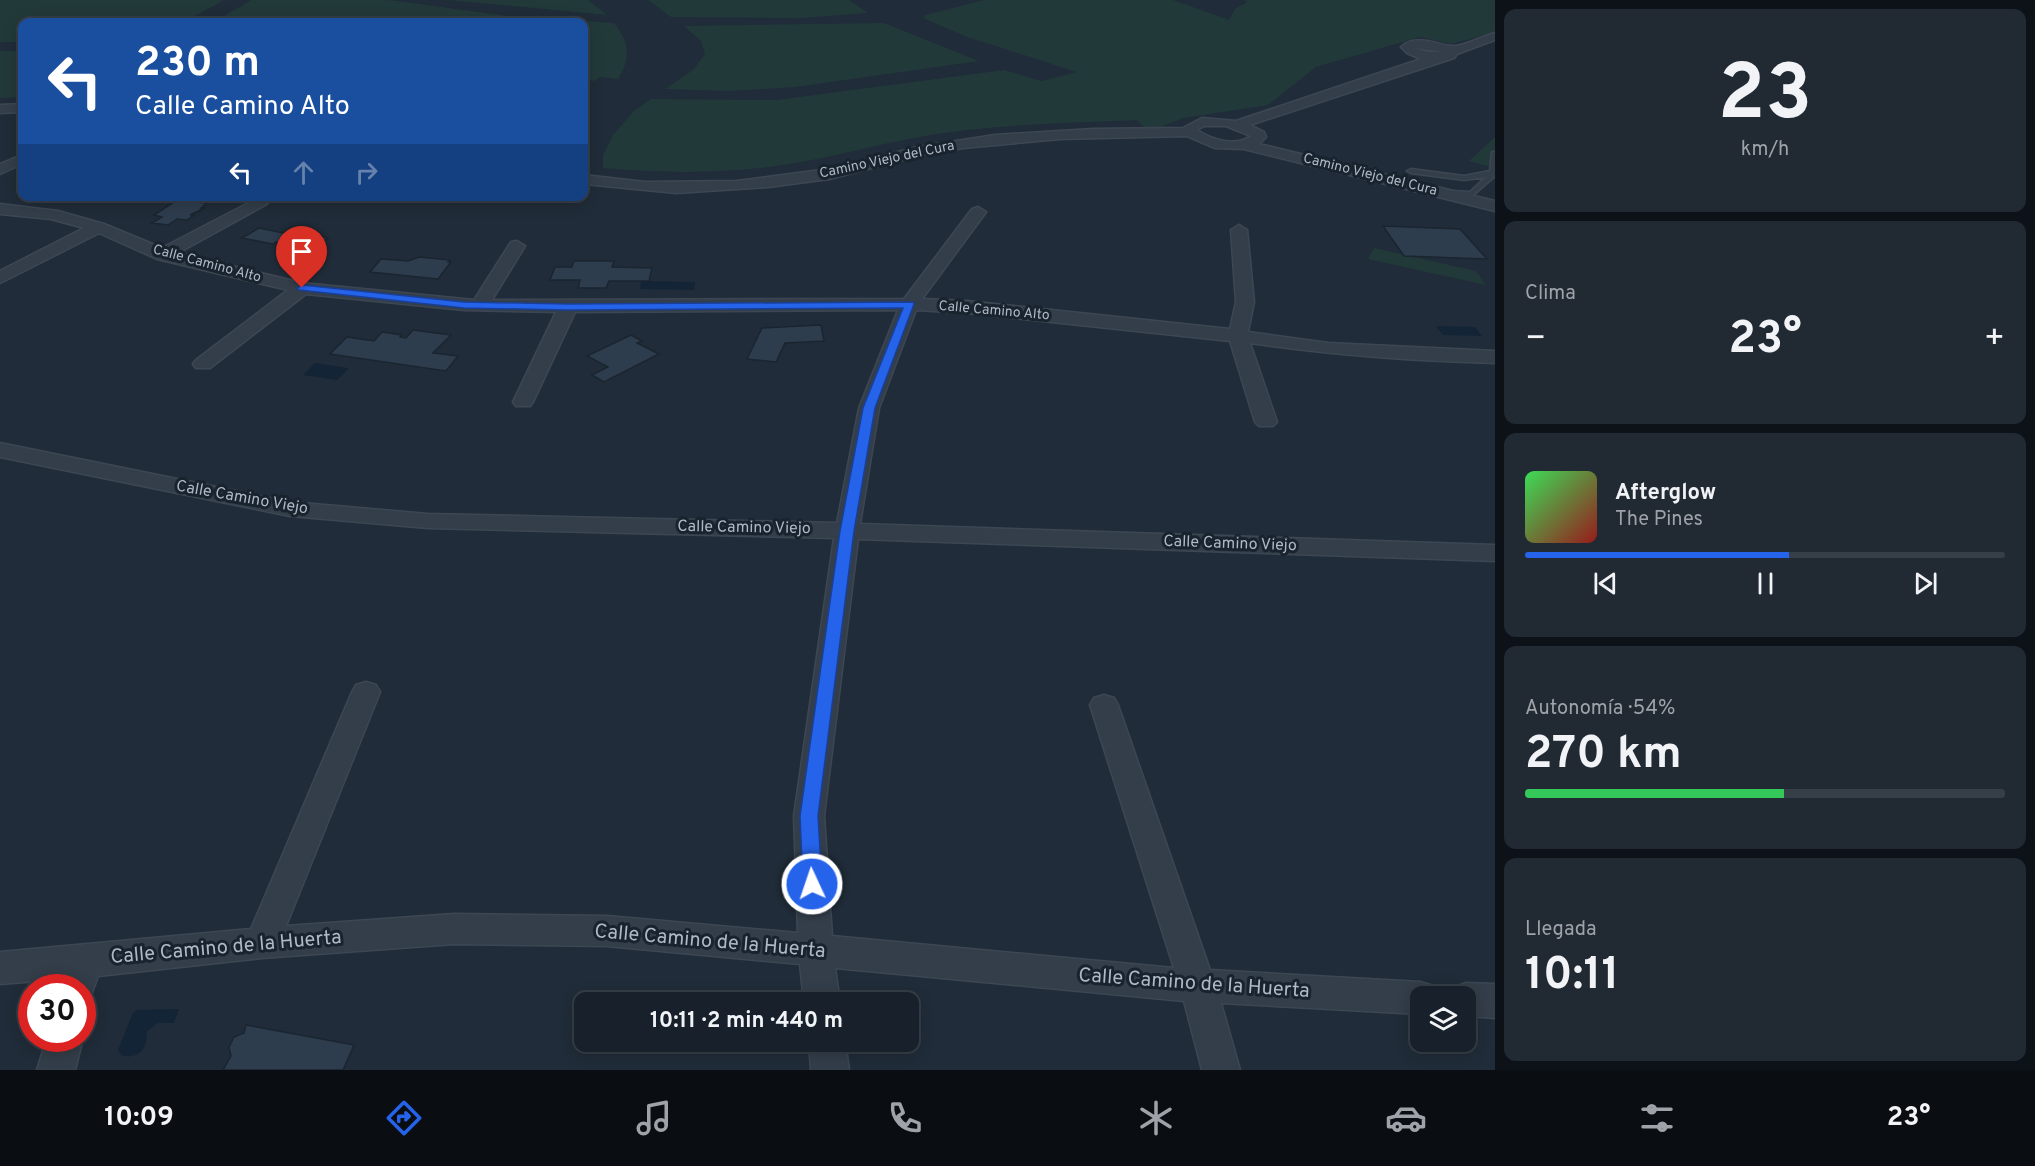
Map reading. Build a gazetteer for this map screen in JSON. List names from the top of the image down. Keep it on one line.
{"streets":{"street":["Camino Viejo del Cura","Calle Camino Alto","Calle Camino Viejo","Calle Camino de la Huerta"]},"page":{"tile":[["23","km/h"],"Clima",["Autonomía · 54%","270 km"],["Llegada","10:11"]],"turn":["230 m","Calle Camino Alto"],"heat":["−","23°","+"],"song":["Afterglow","The Pines"],"limit":"30","trip":"10:11 · 2 min · 440 m","tabs":["10:09","23°"]}}
